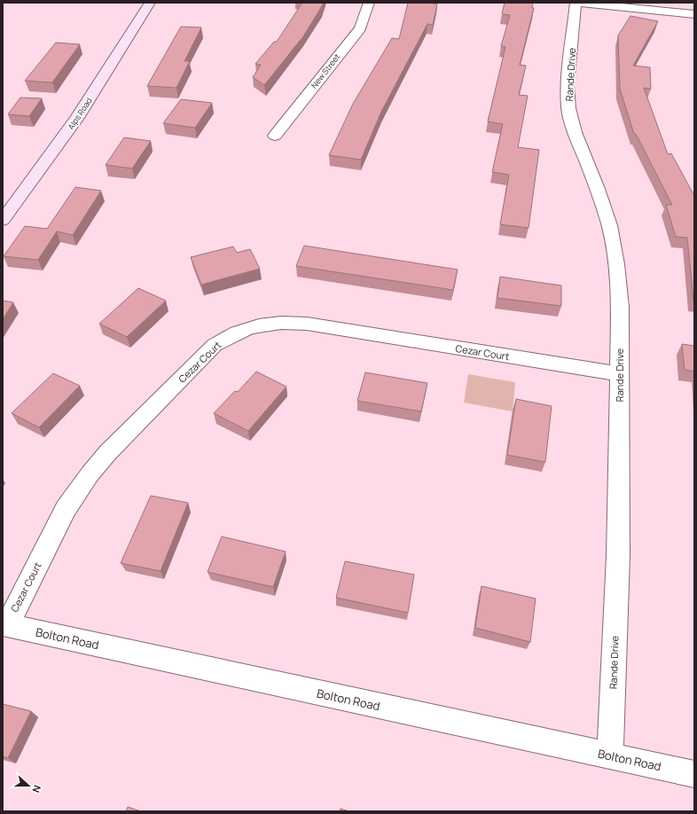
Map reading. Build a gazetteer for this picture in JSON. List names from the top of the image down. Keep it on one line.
{"streets":{"main road":["Alps Road"],"street":["New Street","Rande Drive","Cezar Court","Bolton Road"]},"crossings":[["Rande Drive","Cezar Court"],["Rande Drive","Bolton Road"],["Cezar Court","Bolton Road"]],"north":"right"}
